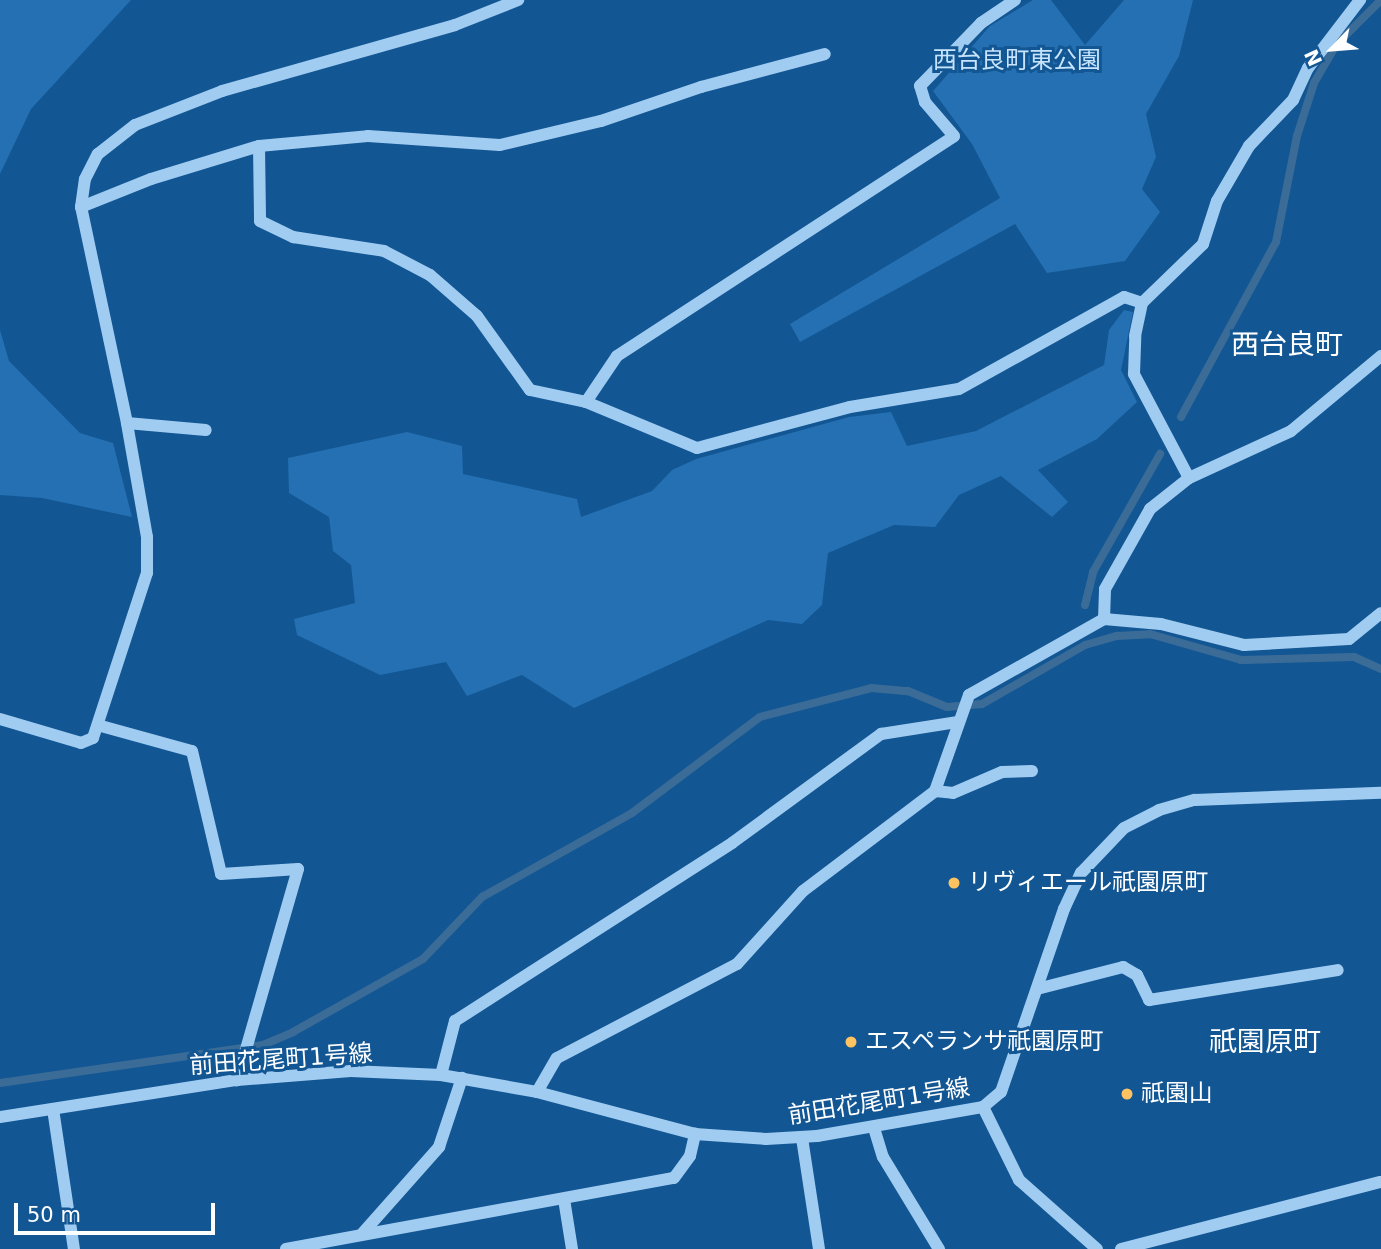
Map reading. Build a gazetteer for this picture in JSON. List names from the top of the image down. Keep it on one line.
{"streets":{"street":["前田花尾町1号線"]},"districts":["西台良町","祇園原町"],"parks":["西台良町東公園"],"places":["リヴィエール祇園原町","エスペランサ祇園原町","祇園山"],"scale_bar":"50 m","north":"bottom left"}
